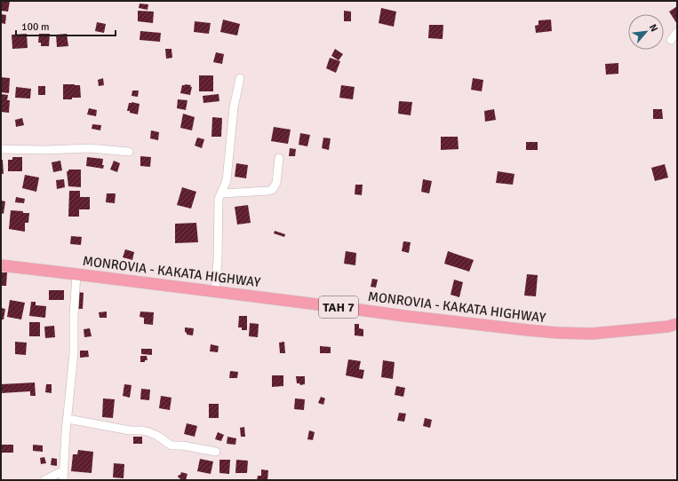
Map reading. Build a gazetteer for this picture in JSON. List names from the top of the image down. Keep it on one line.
{"streets":{"highway":["MONROVIA - KAKATA HIGHWAY","TAH 7"]},"scale_bar":"100 m","north":"top right"}
